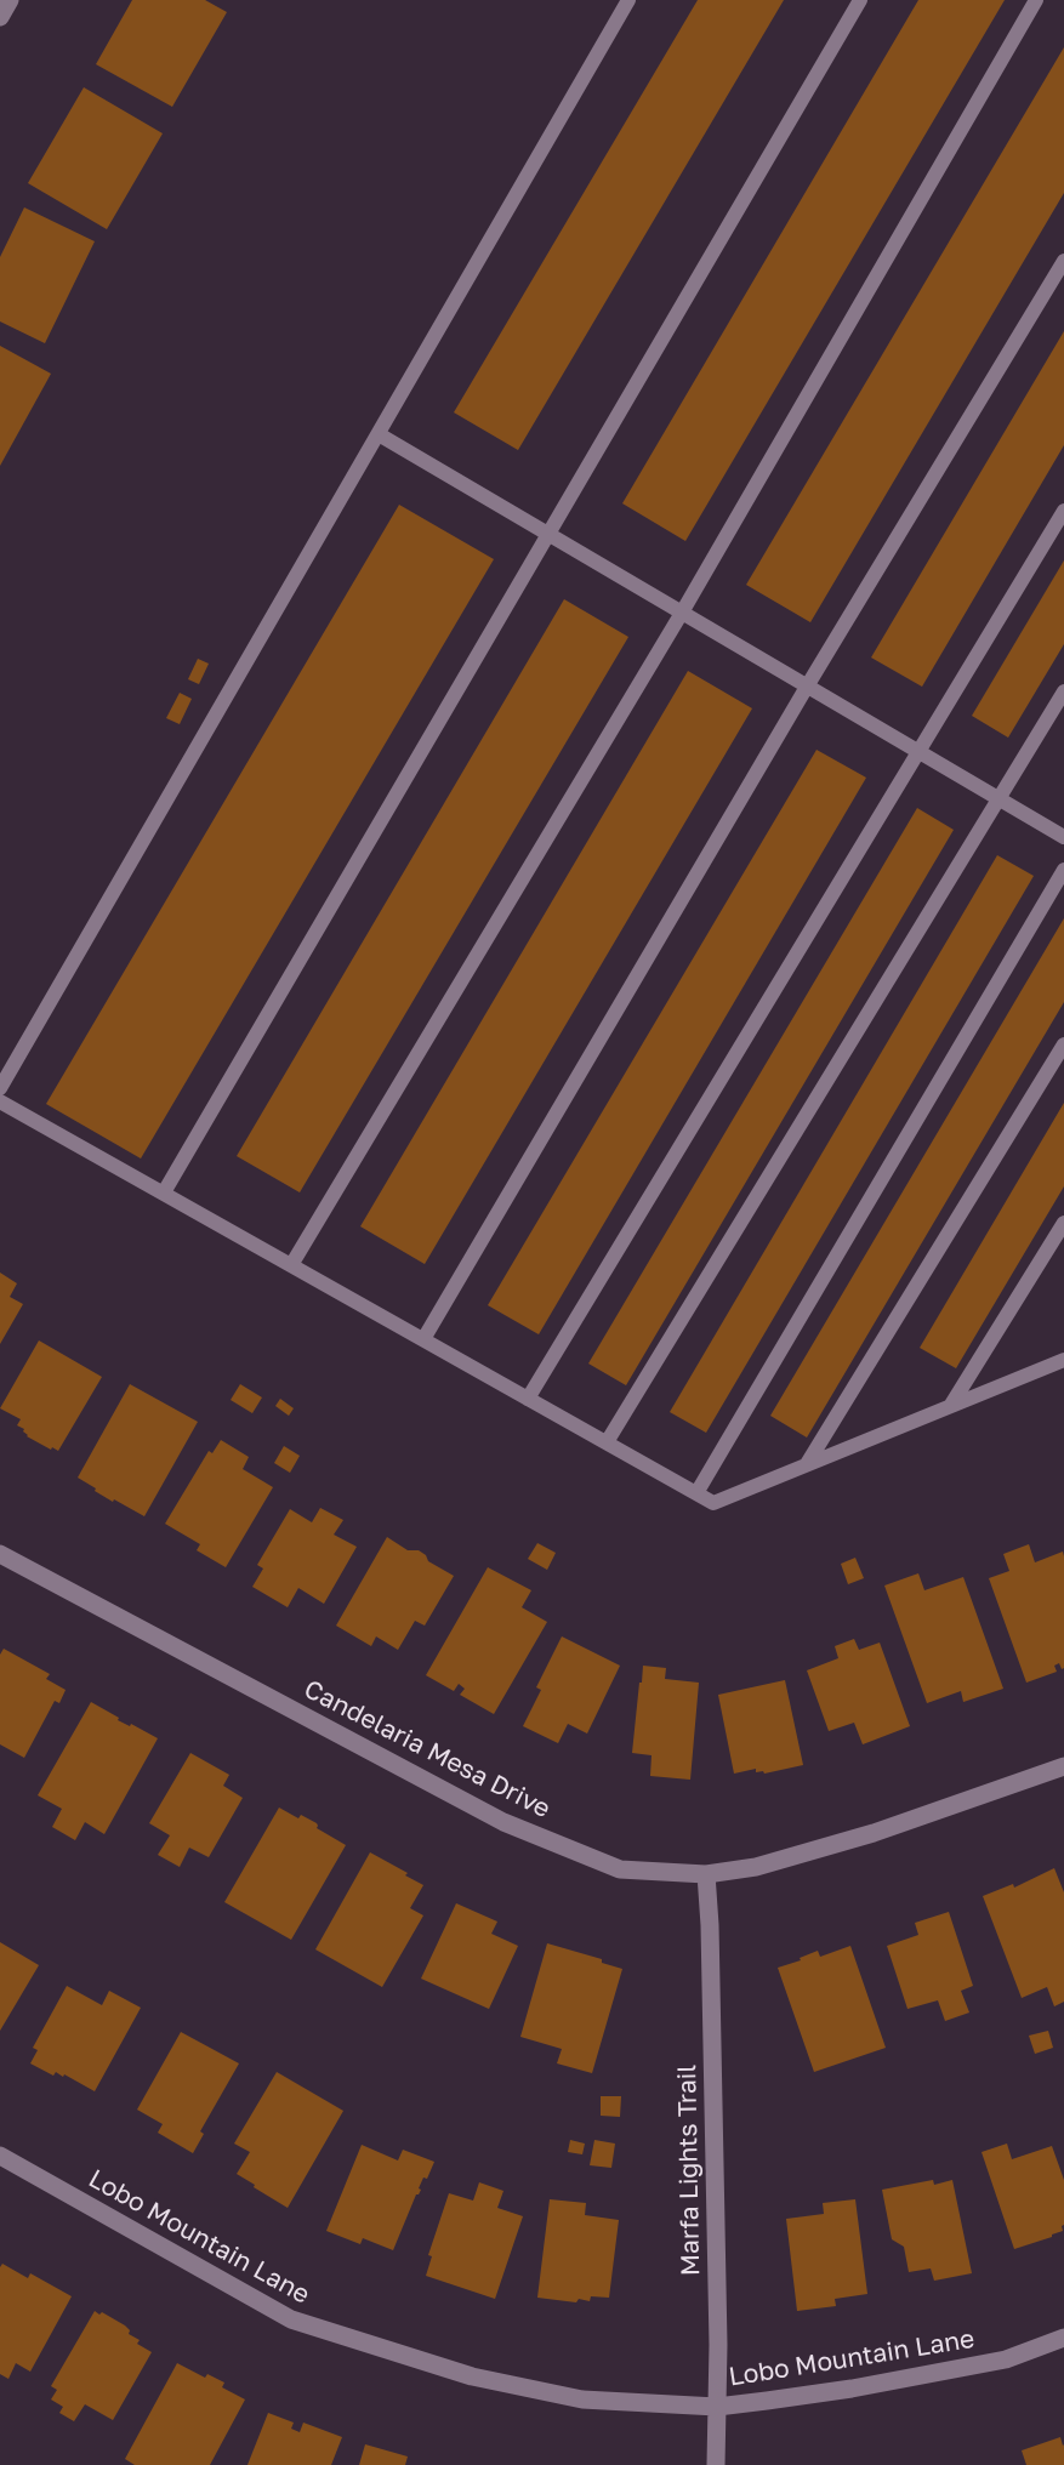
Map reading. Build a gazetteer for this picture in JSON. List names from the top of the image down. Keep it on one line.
{"streets":{"street":["Candelaria Mesa Drive","Marfa Lights Trail","Lobo Mountain Lane"]},"crossings":[["Candelaria Mesa Drive","Marfa Lights Trail"],["Marfa Lights Trail","Lobo Mountain Lane"]]}
